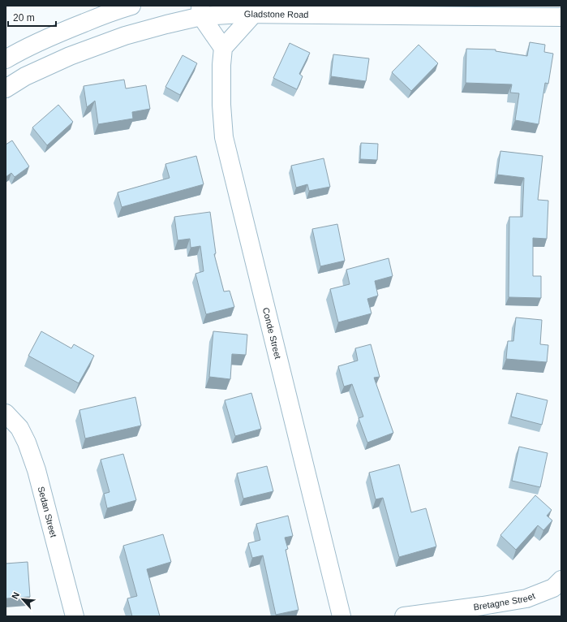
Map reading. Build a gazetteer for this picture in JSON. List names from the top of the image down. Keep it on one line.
{"streets":{"street":["Gladstone Road","Conde Street","Sedan Street","Bretagne Street"]},"scale_bar":"20 m","north":"top left"}
